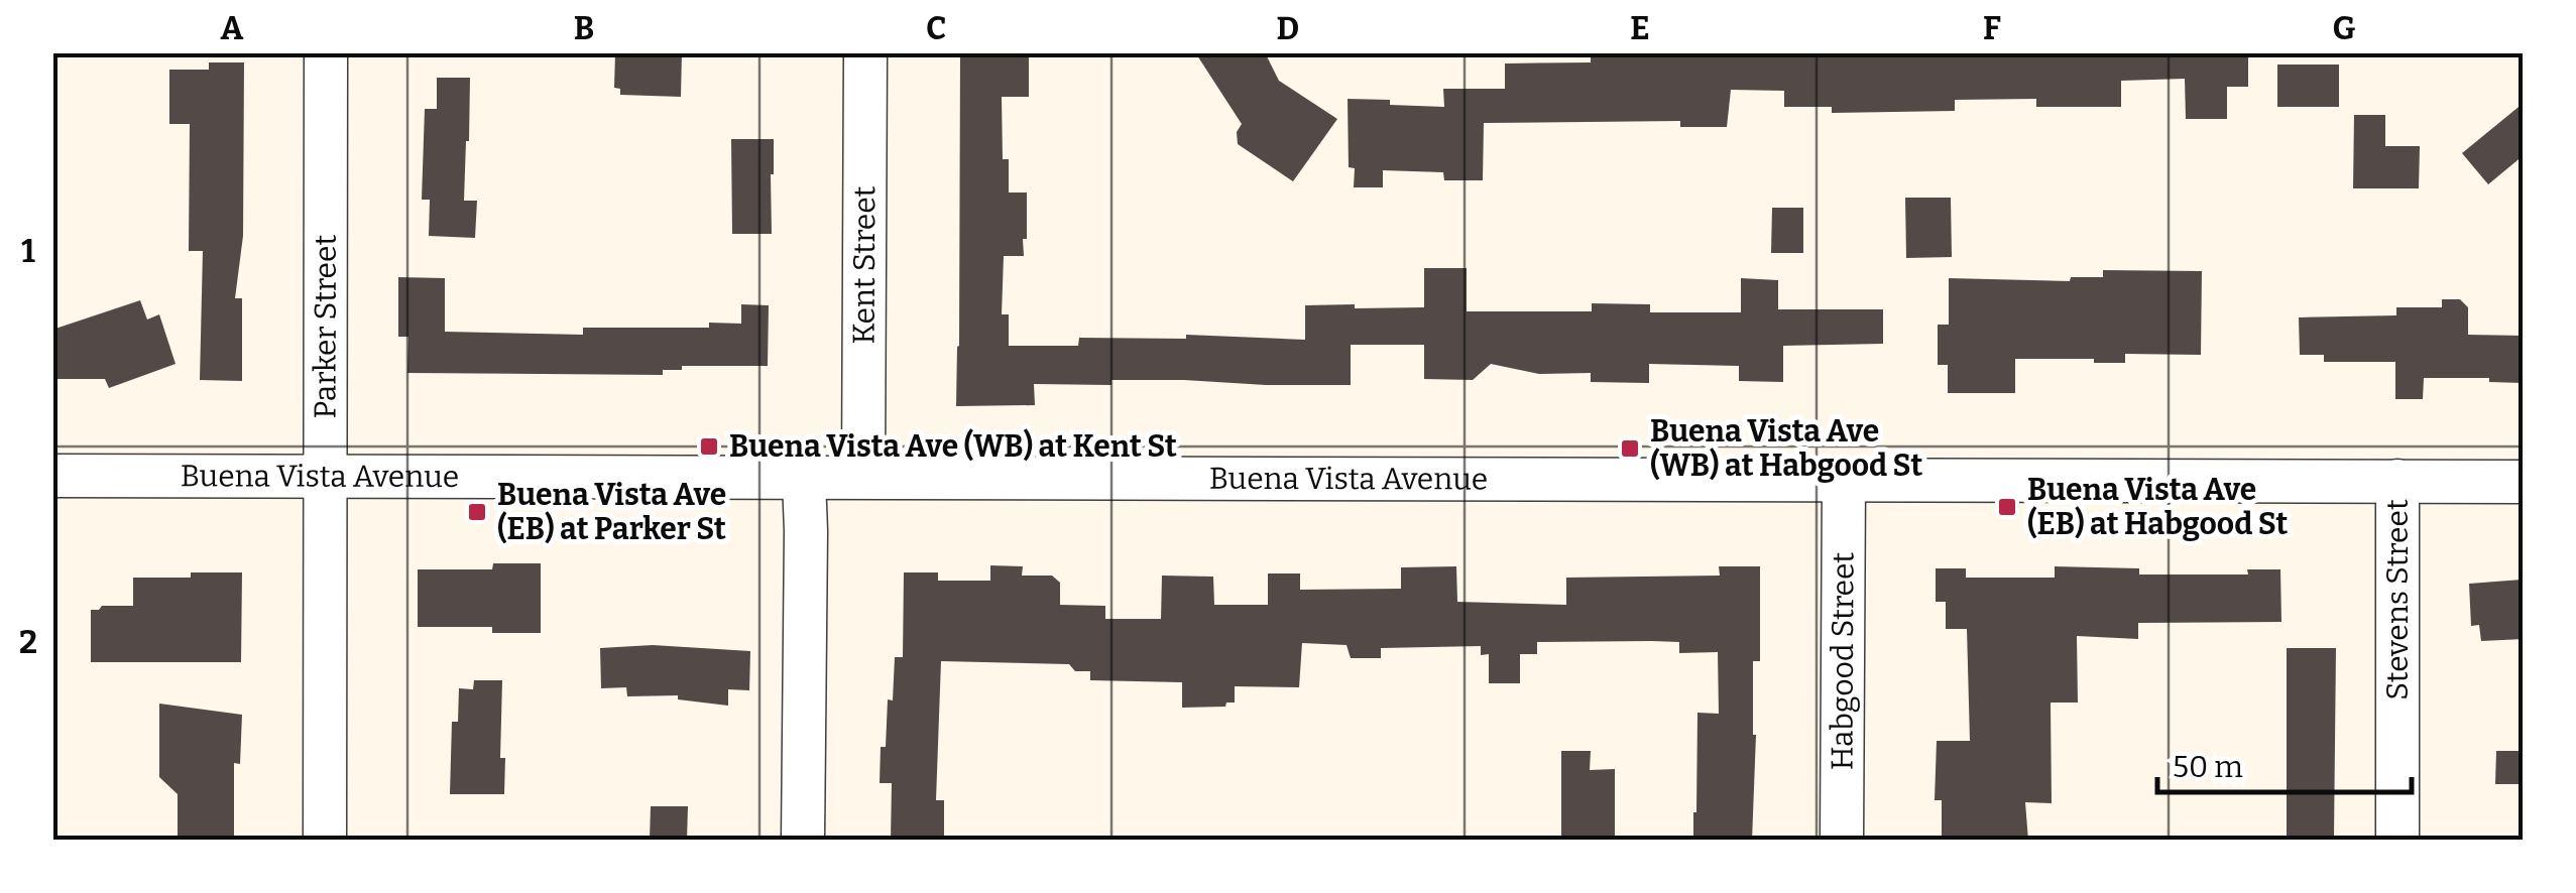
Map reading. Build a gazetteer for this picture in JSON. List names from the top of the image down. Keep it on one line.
{"streets":{"street":["Kent Street","Parker Street","Buena Vista Avenue","Stevens Street","Habgood Street"]},"crossings":[["Kent Street","Buena Vista Avenue"],["Parker Street","Buena Vista Avenue"],["Buena Vista Avenue","Stevens Street"],["Buena Vista Avenue","Habgood Street"]],"places":{"transit":["Buena Vista Ave (WB) at Kent St","Buena Vista Ave (WB) at Habgood St","Buena Vista Ave (EB) at Habgood St","Buena Vista Ave (EB) at Parker St"]},"scale_bar":"50 m","grid":{"columns":["A","B","C","D","E","F","G"],"rows":["1","2"]}}
